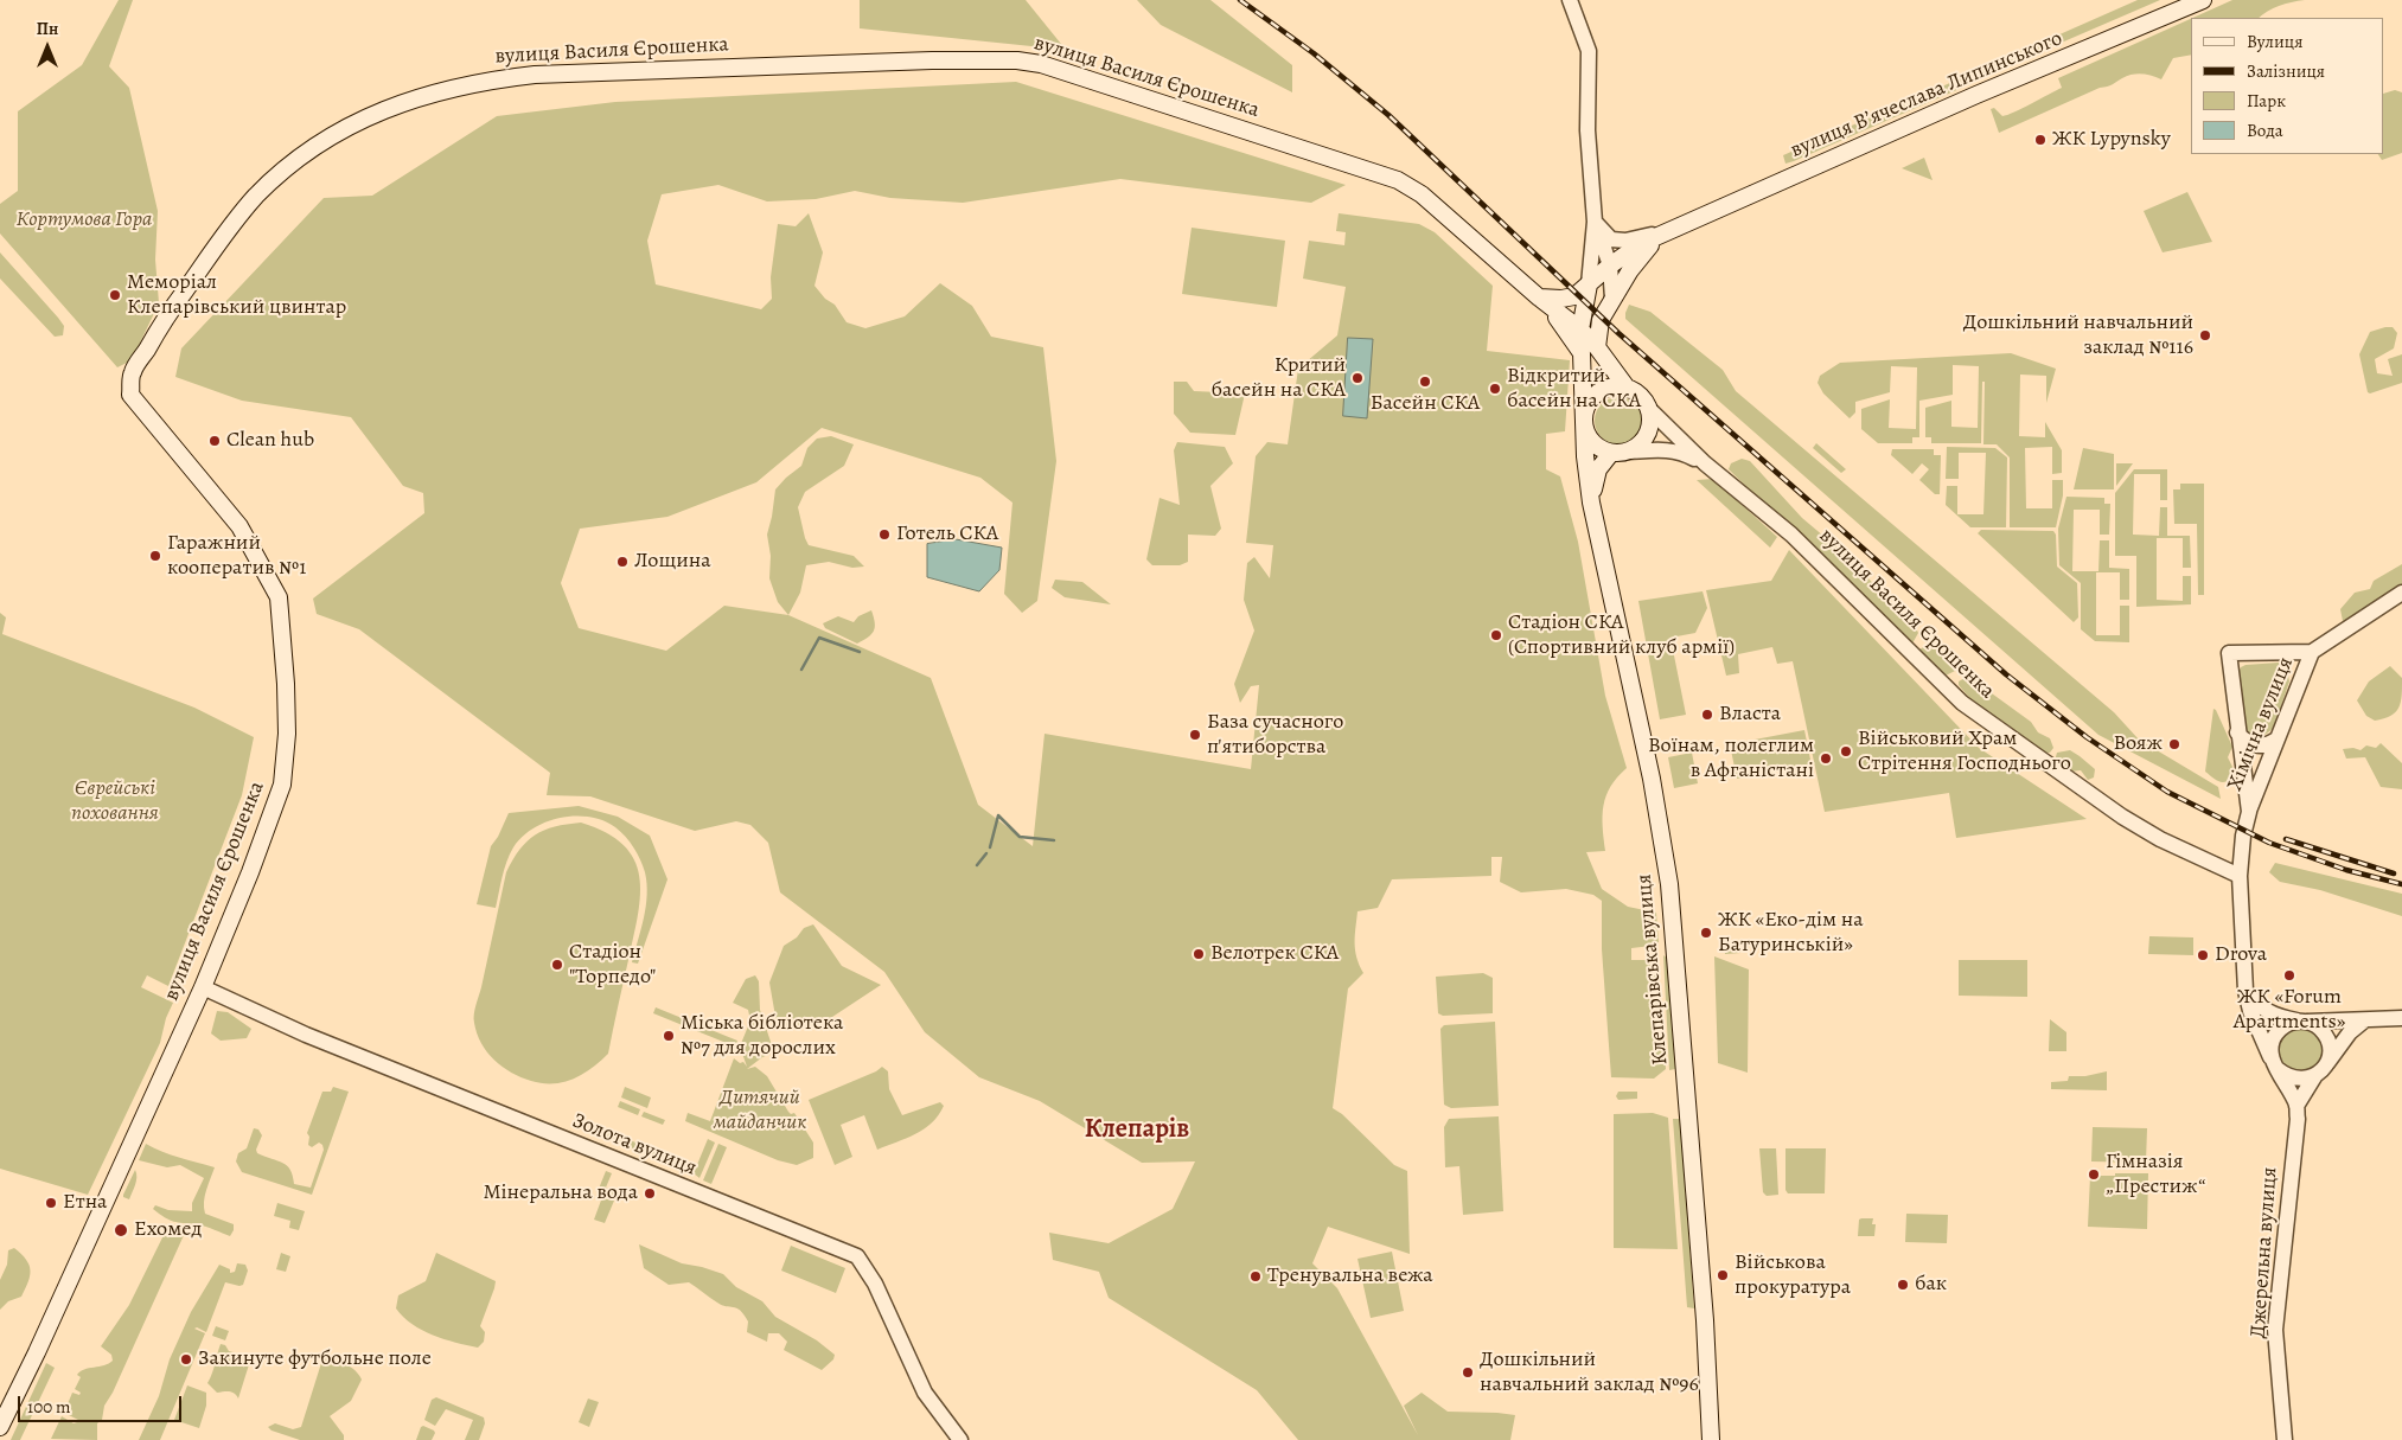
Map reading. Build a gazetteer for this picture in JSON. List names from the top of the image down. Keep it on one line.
{"streets":{"main road":["вулиця Василя Єрошенка","вулиця Вʼячеслава Липинського","Клепарівська вулиця"],"street":["Хімічна вулиця","Золота вулиця","Джерельна вулиця"]},"crossings":[["вулиця Василя Єрошенка","вулиця Вʼячеслава Липинського"],["вулиця Василя Єрошенка","Клепарівська вулиця"],["вулиця Василя Єрошенка","Золота вулиця"],["вулиця Василя Єрошенка","Джерельна вулиця"],["Хімічна вулиця","Джерельна вулиця"]],"districts":["Клепарів"],"parks":["Кортумова Гора","Єврейські поховання","Дитячий майданчик"],"places":["ЖК Lypynsky","Меморіал Клепарівський цвинтар","Дошкільний навчальний заклад №116","Критий басейн на СКА","Басейн СКА","Відкритий басейн на СКА","Clean hub","Готель СКА","Гаражний кооператив №1","Лощина","Стадіон СКА (Спортивний клуб армії)","Власта","База сучасного п'ятиборства","Вояж","Військовий Храм Стрітення Господнього","Воїнам, полеглим в Афганістані","ЖК «Еко-дім на Батуринській»","Велотрек СКА","Drova","Стадіон \"Торпедо\"","ЖК «Forum Apartments»","Міська бібліотека №7 для дорослих","Гімназія „Престиж“","Мінеральна вода","Етна","Ехомед","Військова прокуратура","Тренувальна вежа","бак","Закинуте футбольне поле","Дошкільний навчальний заклад №96"],"legend":["Вулиця","Залізниця","Парк","Вода"],"scale_bar":"100 m","north":"top"}
